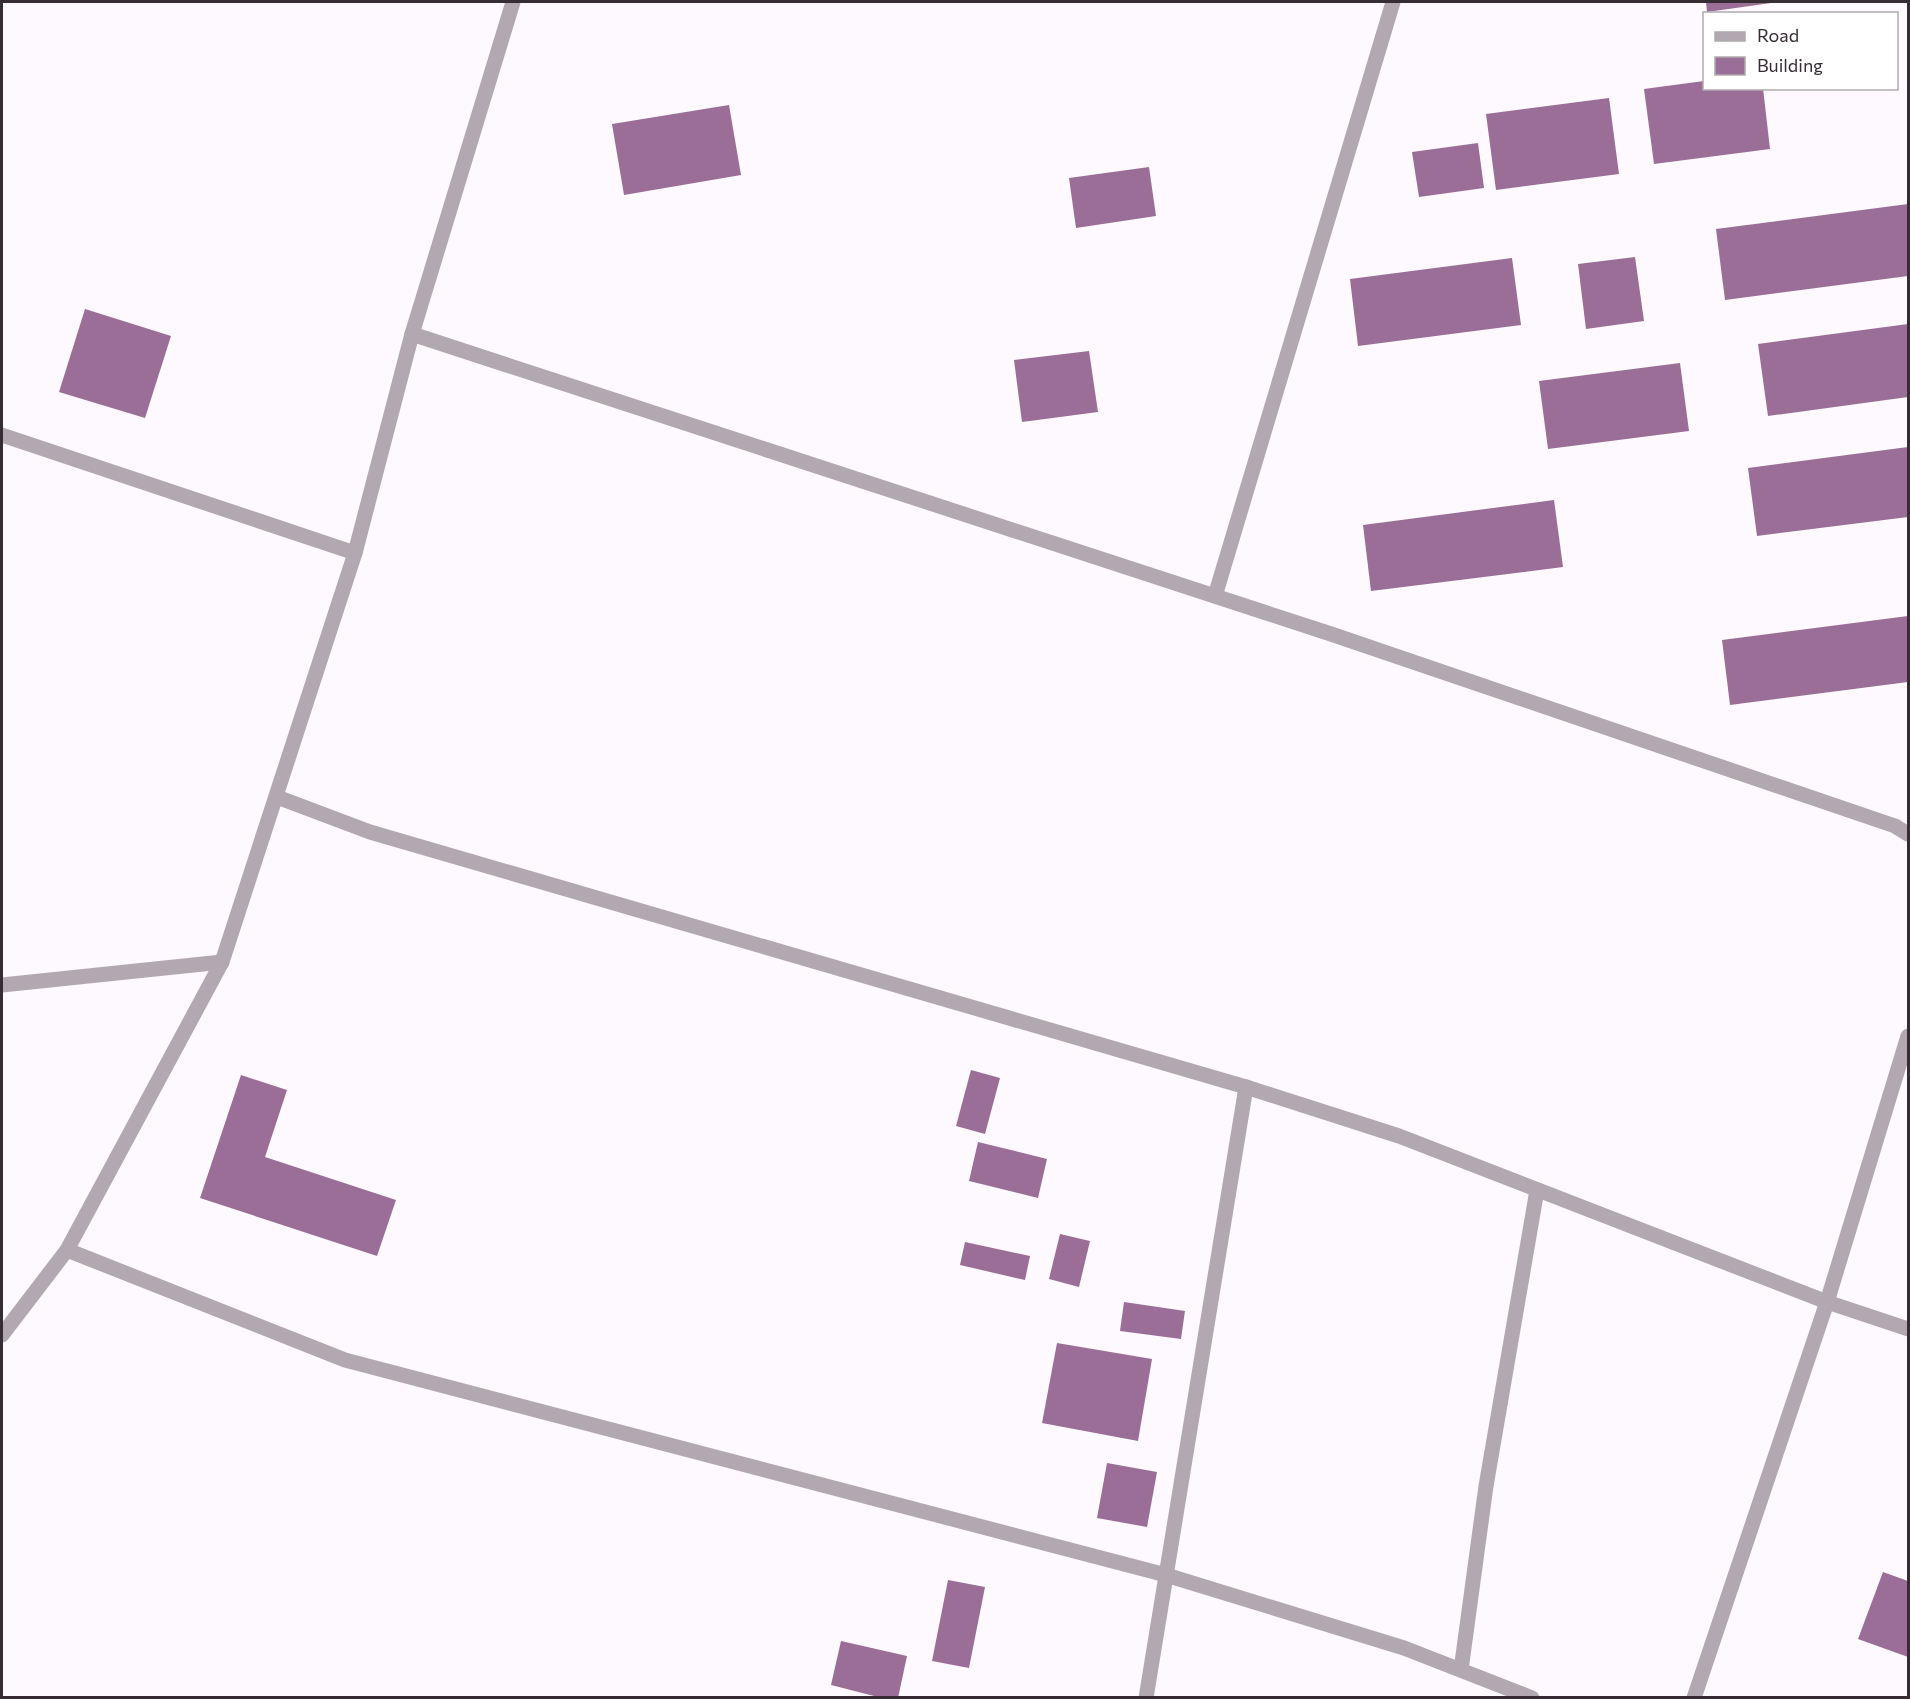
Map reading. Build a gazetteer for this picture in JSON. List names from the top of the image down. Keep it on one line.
{"legend":["Road","Building"]}
